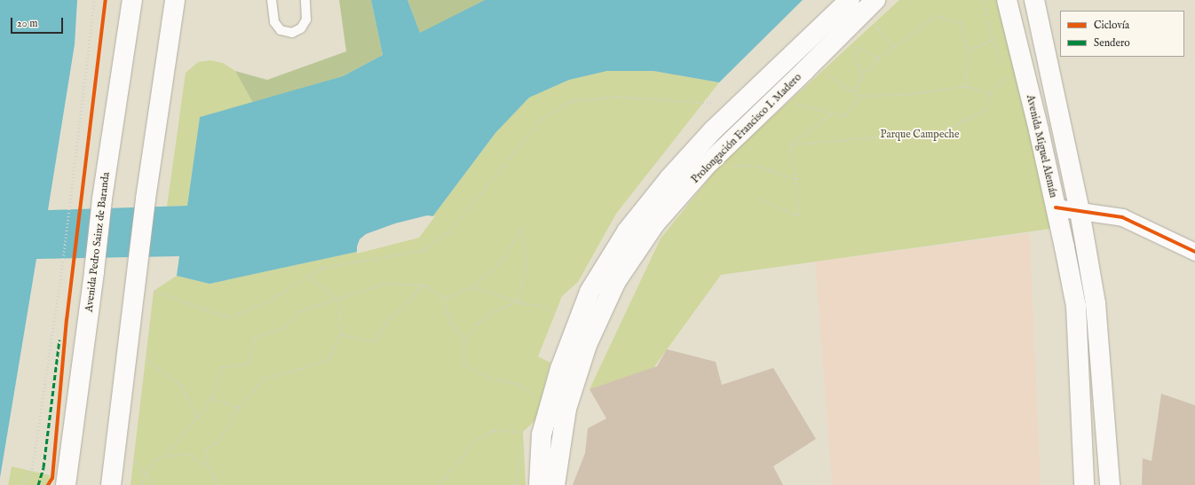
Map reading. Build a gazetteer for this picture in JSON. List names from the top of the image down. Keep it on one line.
{"streets":{"main road":["Prolongación Francisco I. Madero","Avenida Miguel Alemán","Avenida Pedro Sainz de Baranda"]},"parks":["Parque Campeche"],"legend":["Ciclovía","Sendero"],"scale_bar":"20 m"}
